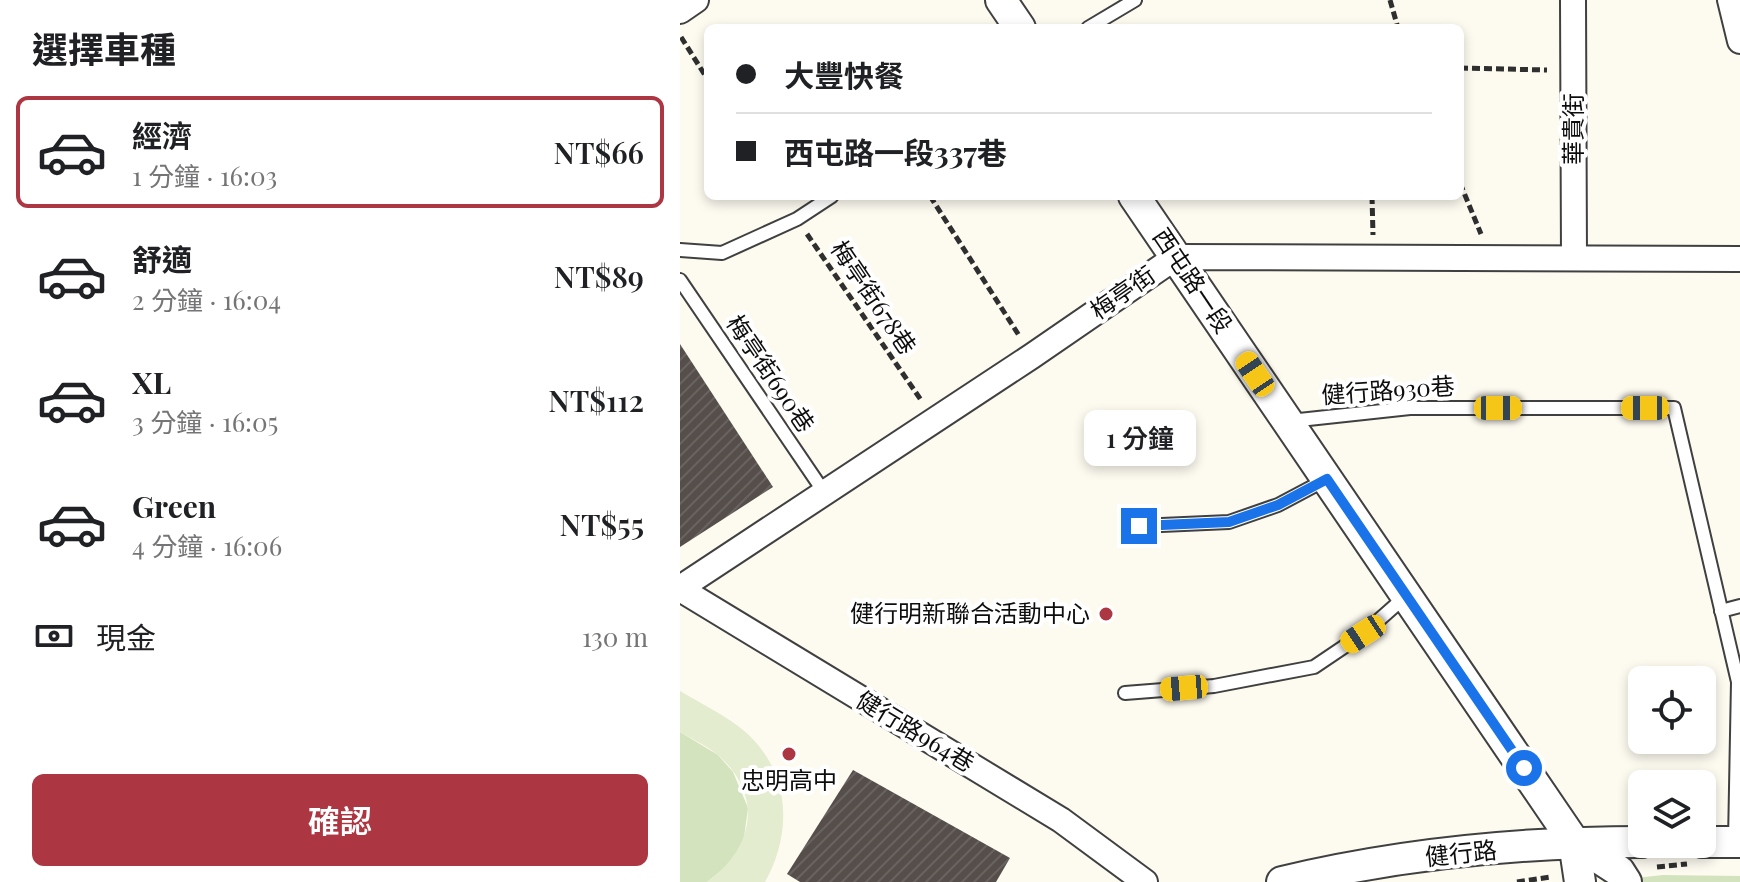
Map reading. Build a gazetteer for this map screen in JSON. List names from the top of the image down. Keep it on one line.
{"streets":{"street":["華貴街","西屯路一段","梅亭街","健行路964巷","健行路"],"lane":["梅亭街690巷","健行路930巷"],"path":["梅亭街678巷"]},"crossings":[["華貴街","梅亭街"],["西屯路一段","梅亭街"],["西屯路一段","健行路930巷"],["西屯路一段","健行路"],["梅亭街","梅亭街678巷"],["梅亭街","梅亭街690巷"],["梅亭街","健行路964巷"]],"places":["健行明新聯合活動中心","忠明高中"],"page":{"heading":"選擇車種","banner":["大豐快餐","西屯路一段337巷"],"list":[{"name":"經濟","note":"1 分鐘 · 16:03","value":"NT$66"},{"name":"舒適","note":"2 分鐘 · 16:04","value":"NT$89"},{"name":"XL","note":"3 分鐘 · 16:05","value":"NT$112"},{"name":"Green","note":"4 分鐘 · 16:06","value":"NT$55"}],"bubble":"1 分鐘","pay":["現金","130 m"],"buttons":"確認"}}
